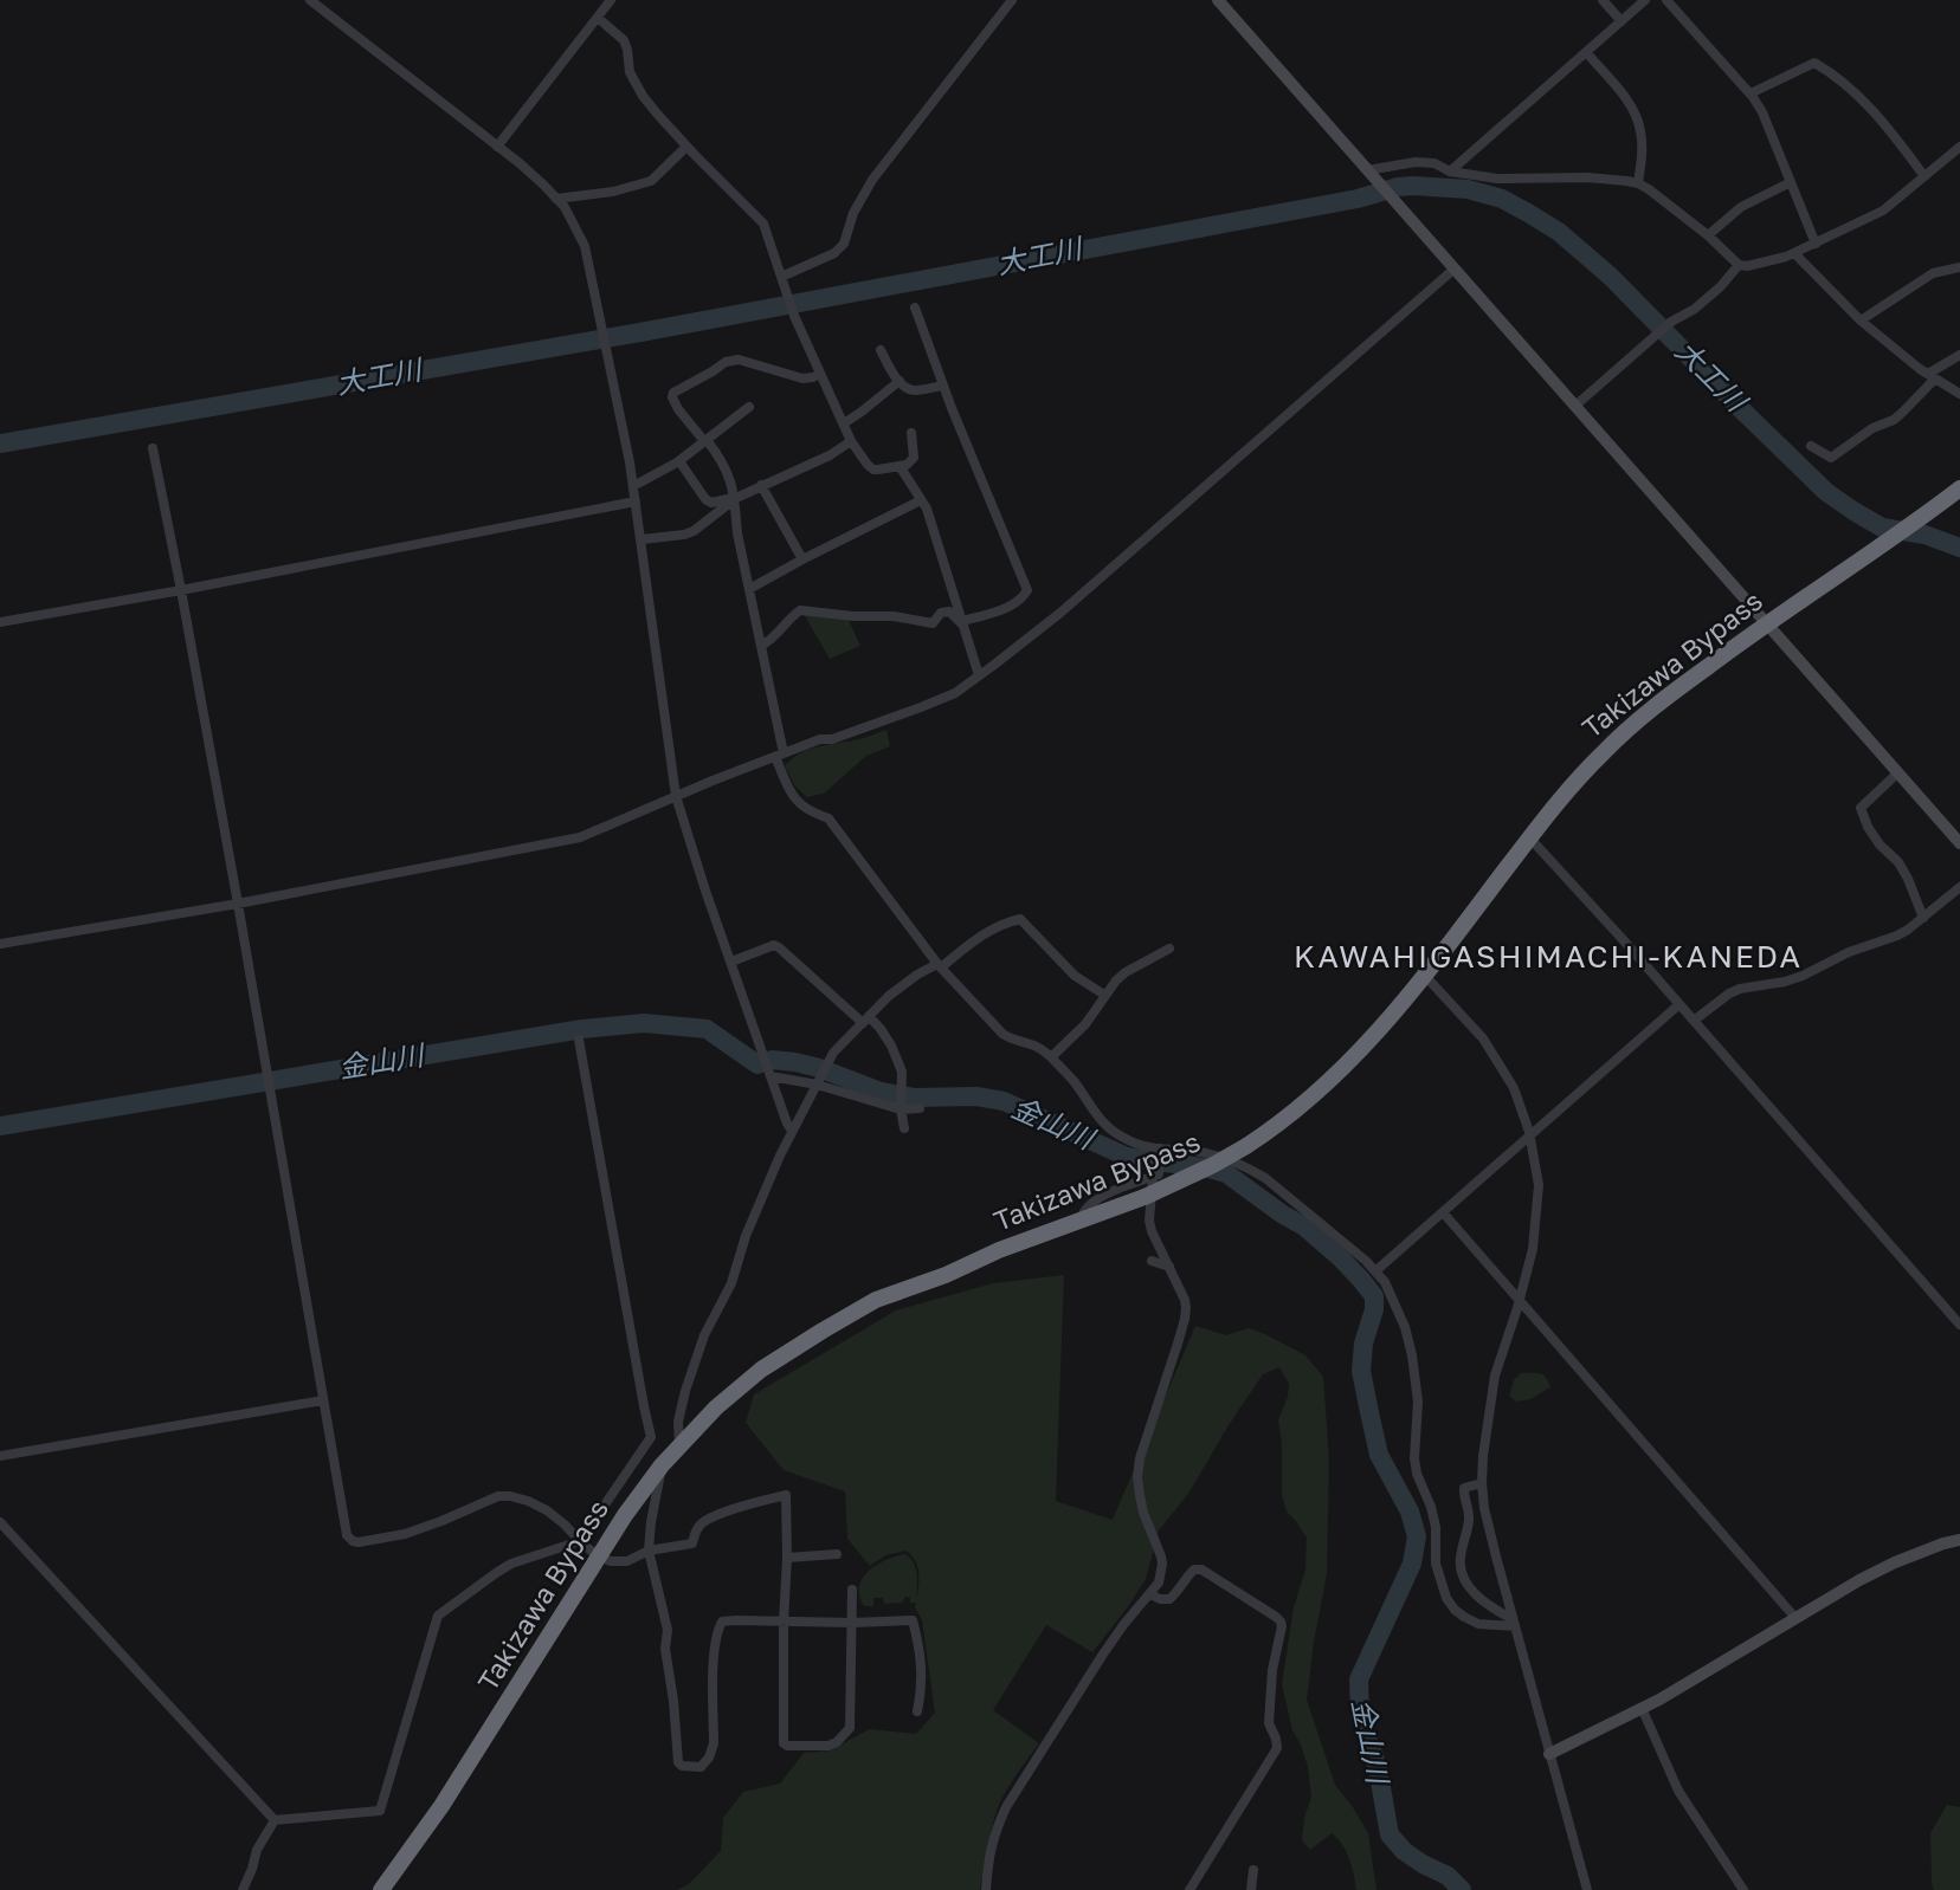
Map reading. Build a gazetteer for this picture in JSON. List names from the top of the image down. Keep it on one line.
{"streets":{"highway":["Takizawa Bypass"]},"districts":["KAWAHIGASHIMACHI-KANEDA"],"water":["大工川","金山川"]}
